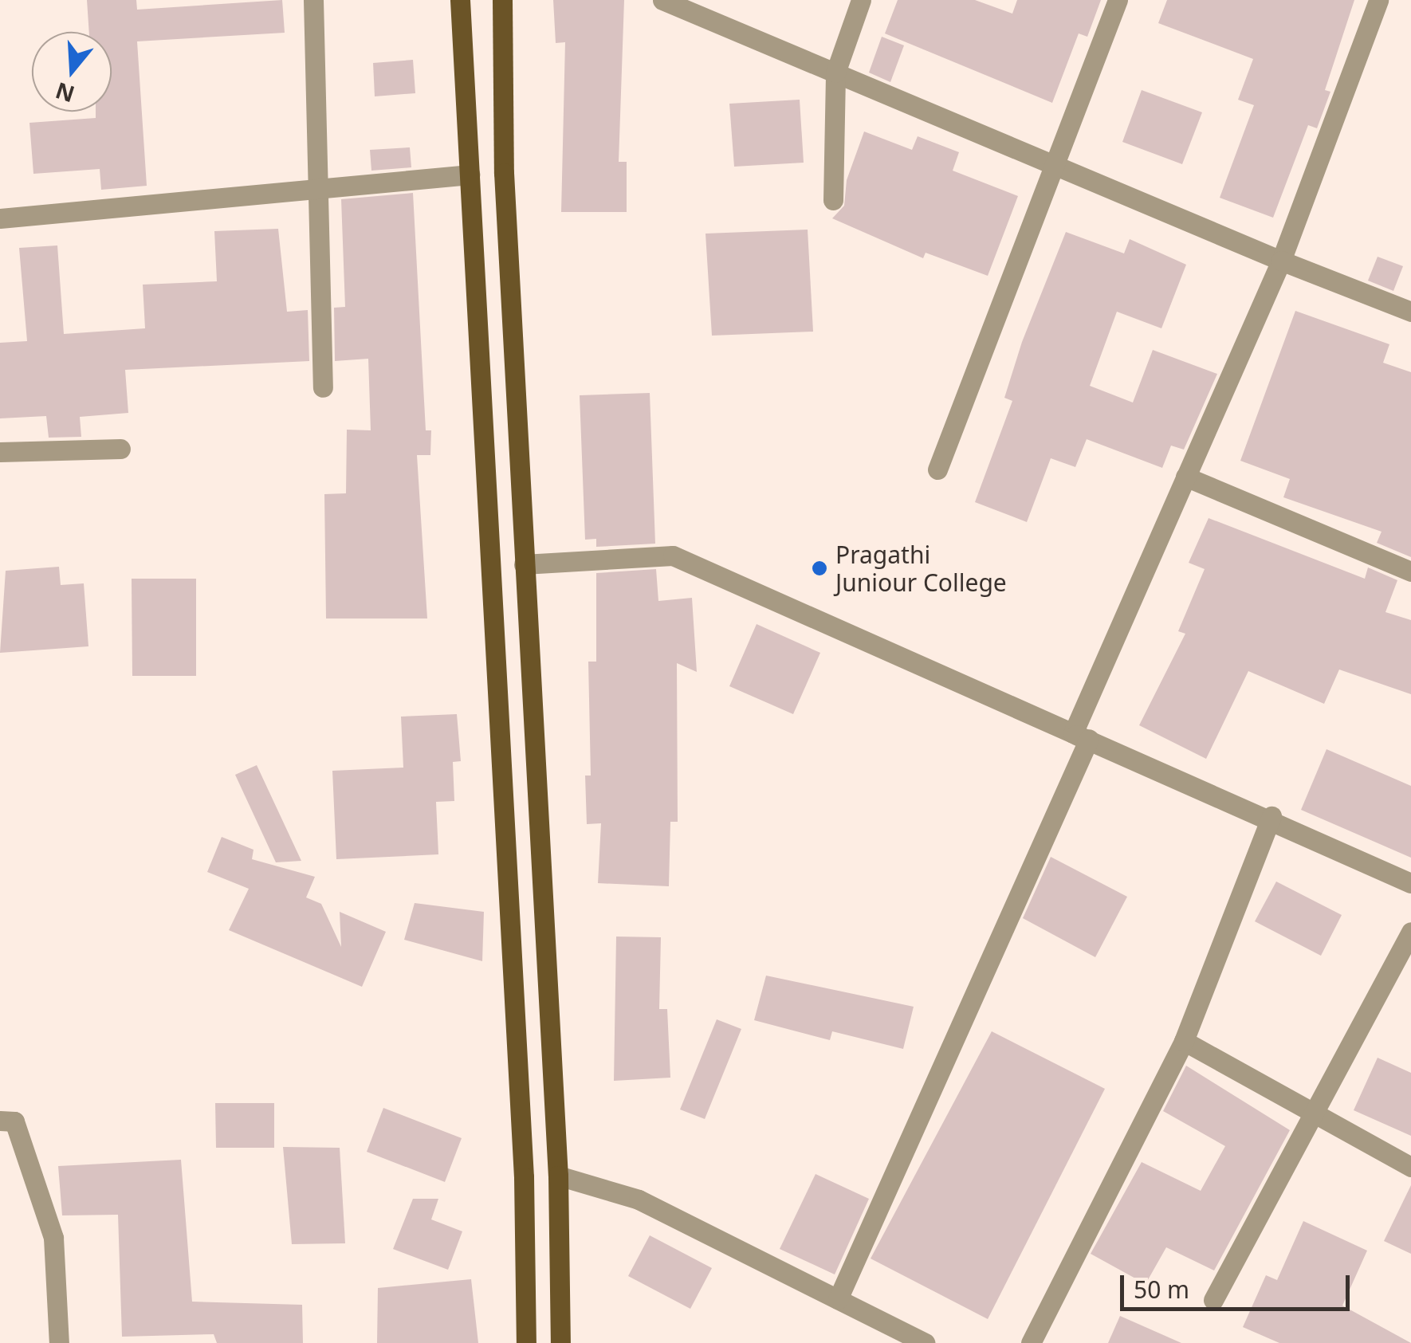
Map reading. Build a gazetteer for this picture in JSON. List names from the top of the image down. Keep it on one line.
{"places":["Pragathi Juniour College"],"scale_bar":"50 m","north":"bottom"}
